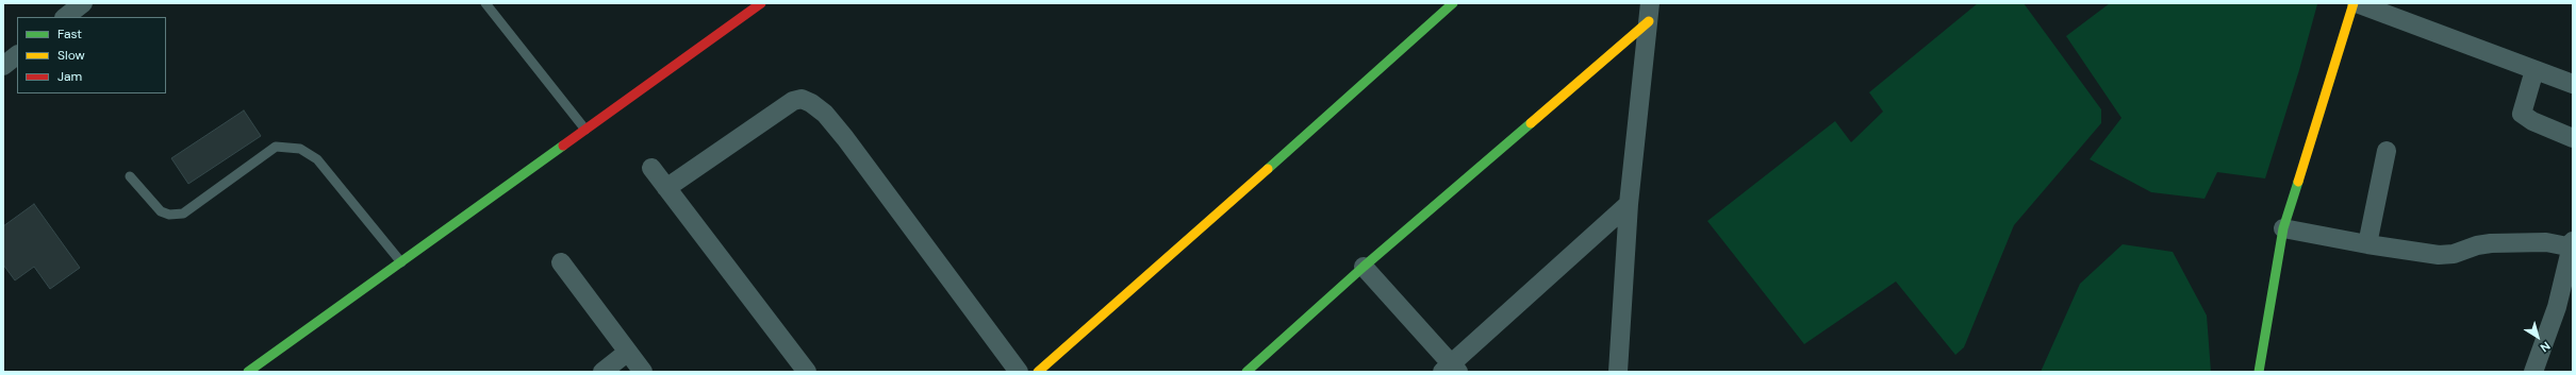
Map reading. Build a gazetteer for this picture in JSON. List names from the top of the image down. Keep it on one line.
{"legend":["Fast","Slow","Jam"],"north":"bottom right"}
